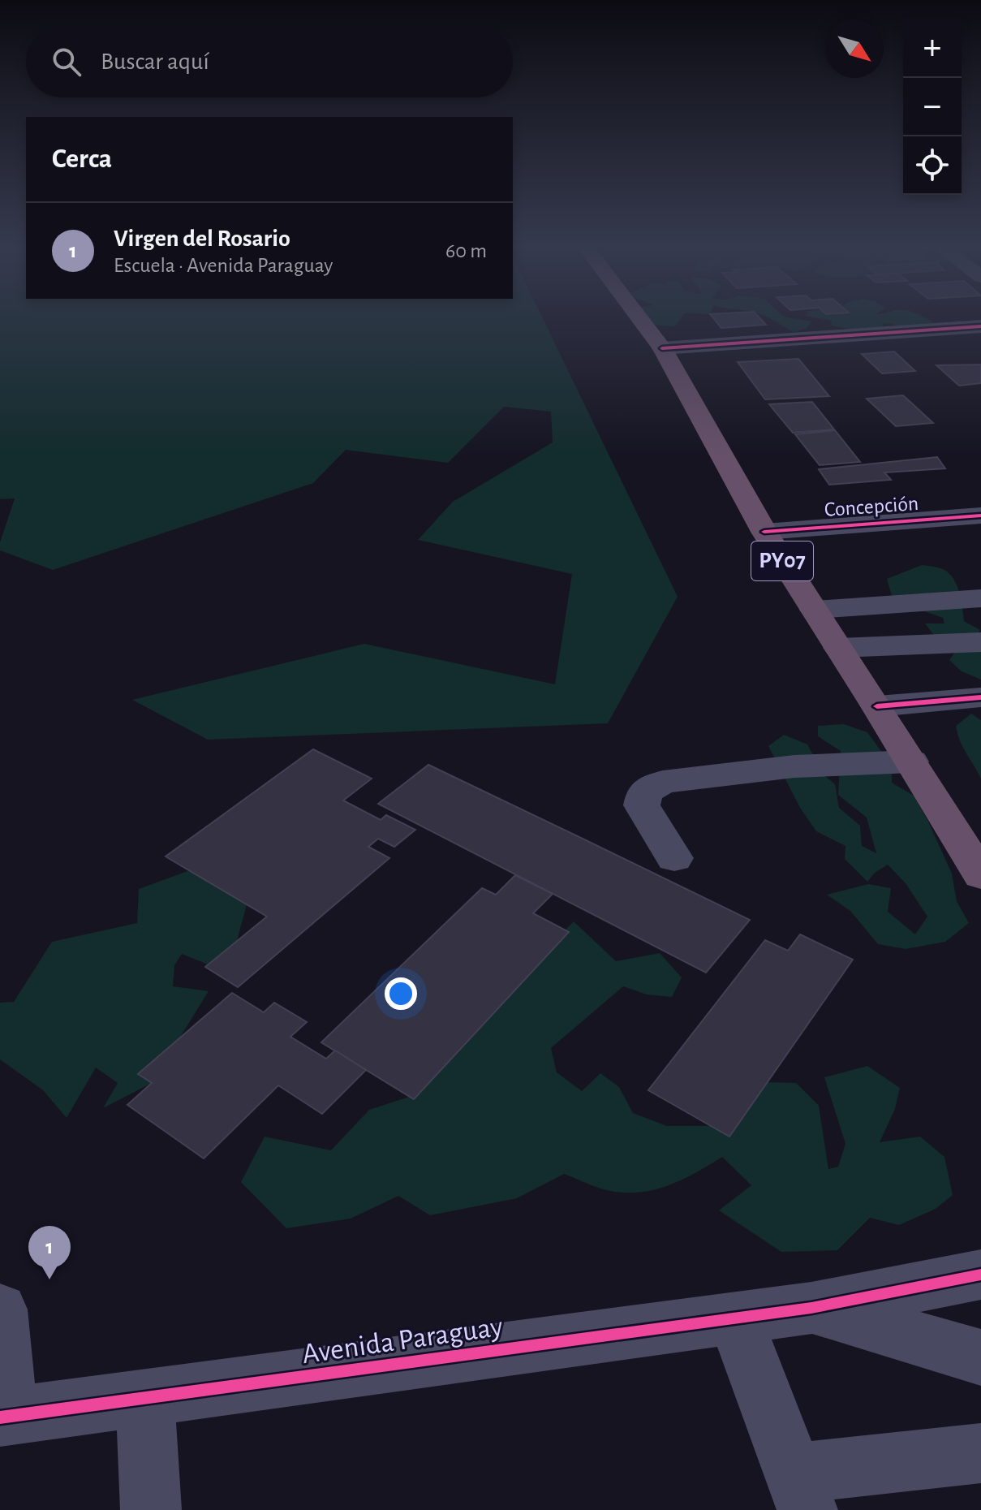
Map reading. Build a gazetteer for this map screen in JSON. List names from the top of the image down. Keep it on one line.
{"streets":{"highway":["PY07"],"street":["Concepción","Avenida Paraguay"]},"crossings":[["Concepción","PY07"]],"north":"bottom right","page":{"map_buttons":["+","−"],"search":"Buscar aquí","heading":"Cerca","list":[{"mark":"1","name":"Virgen del Rosario","note":"Escuela · Avenida Paraguay","value":"60 m"}],"pins":"1"}}
